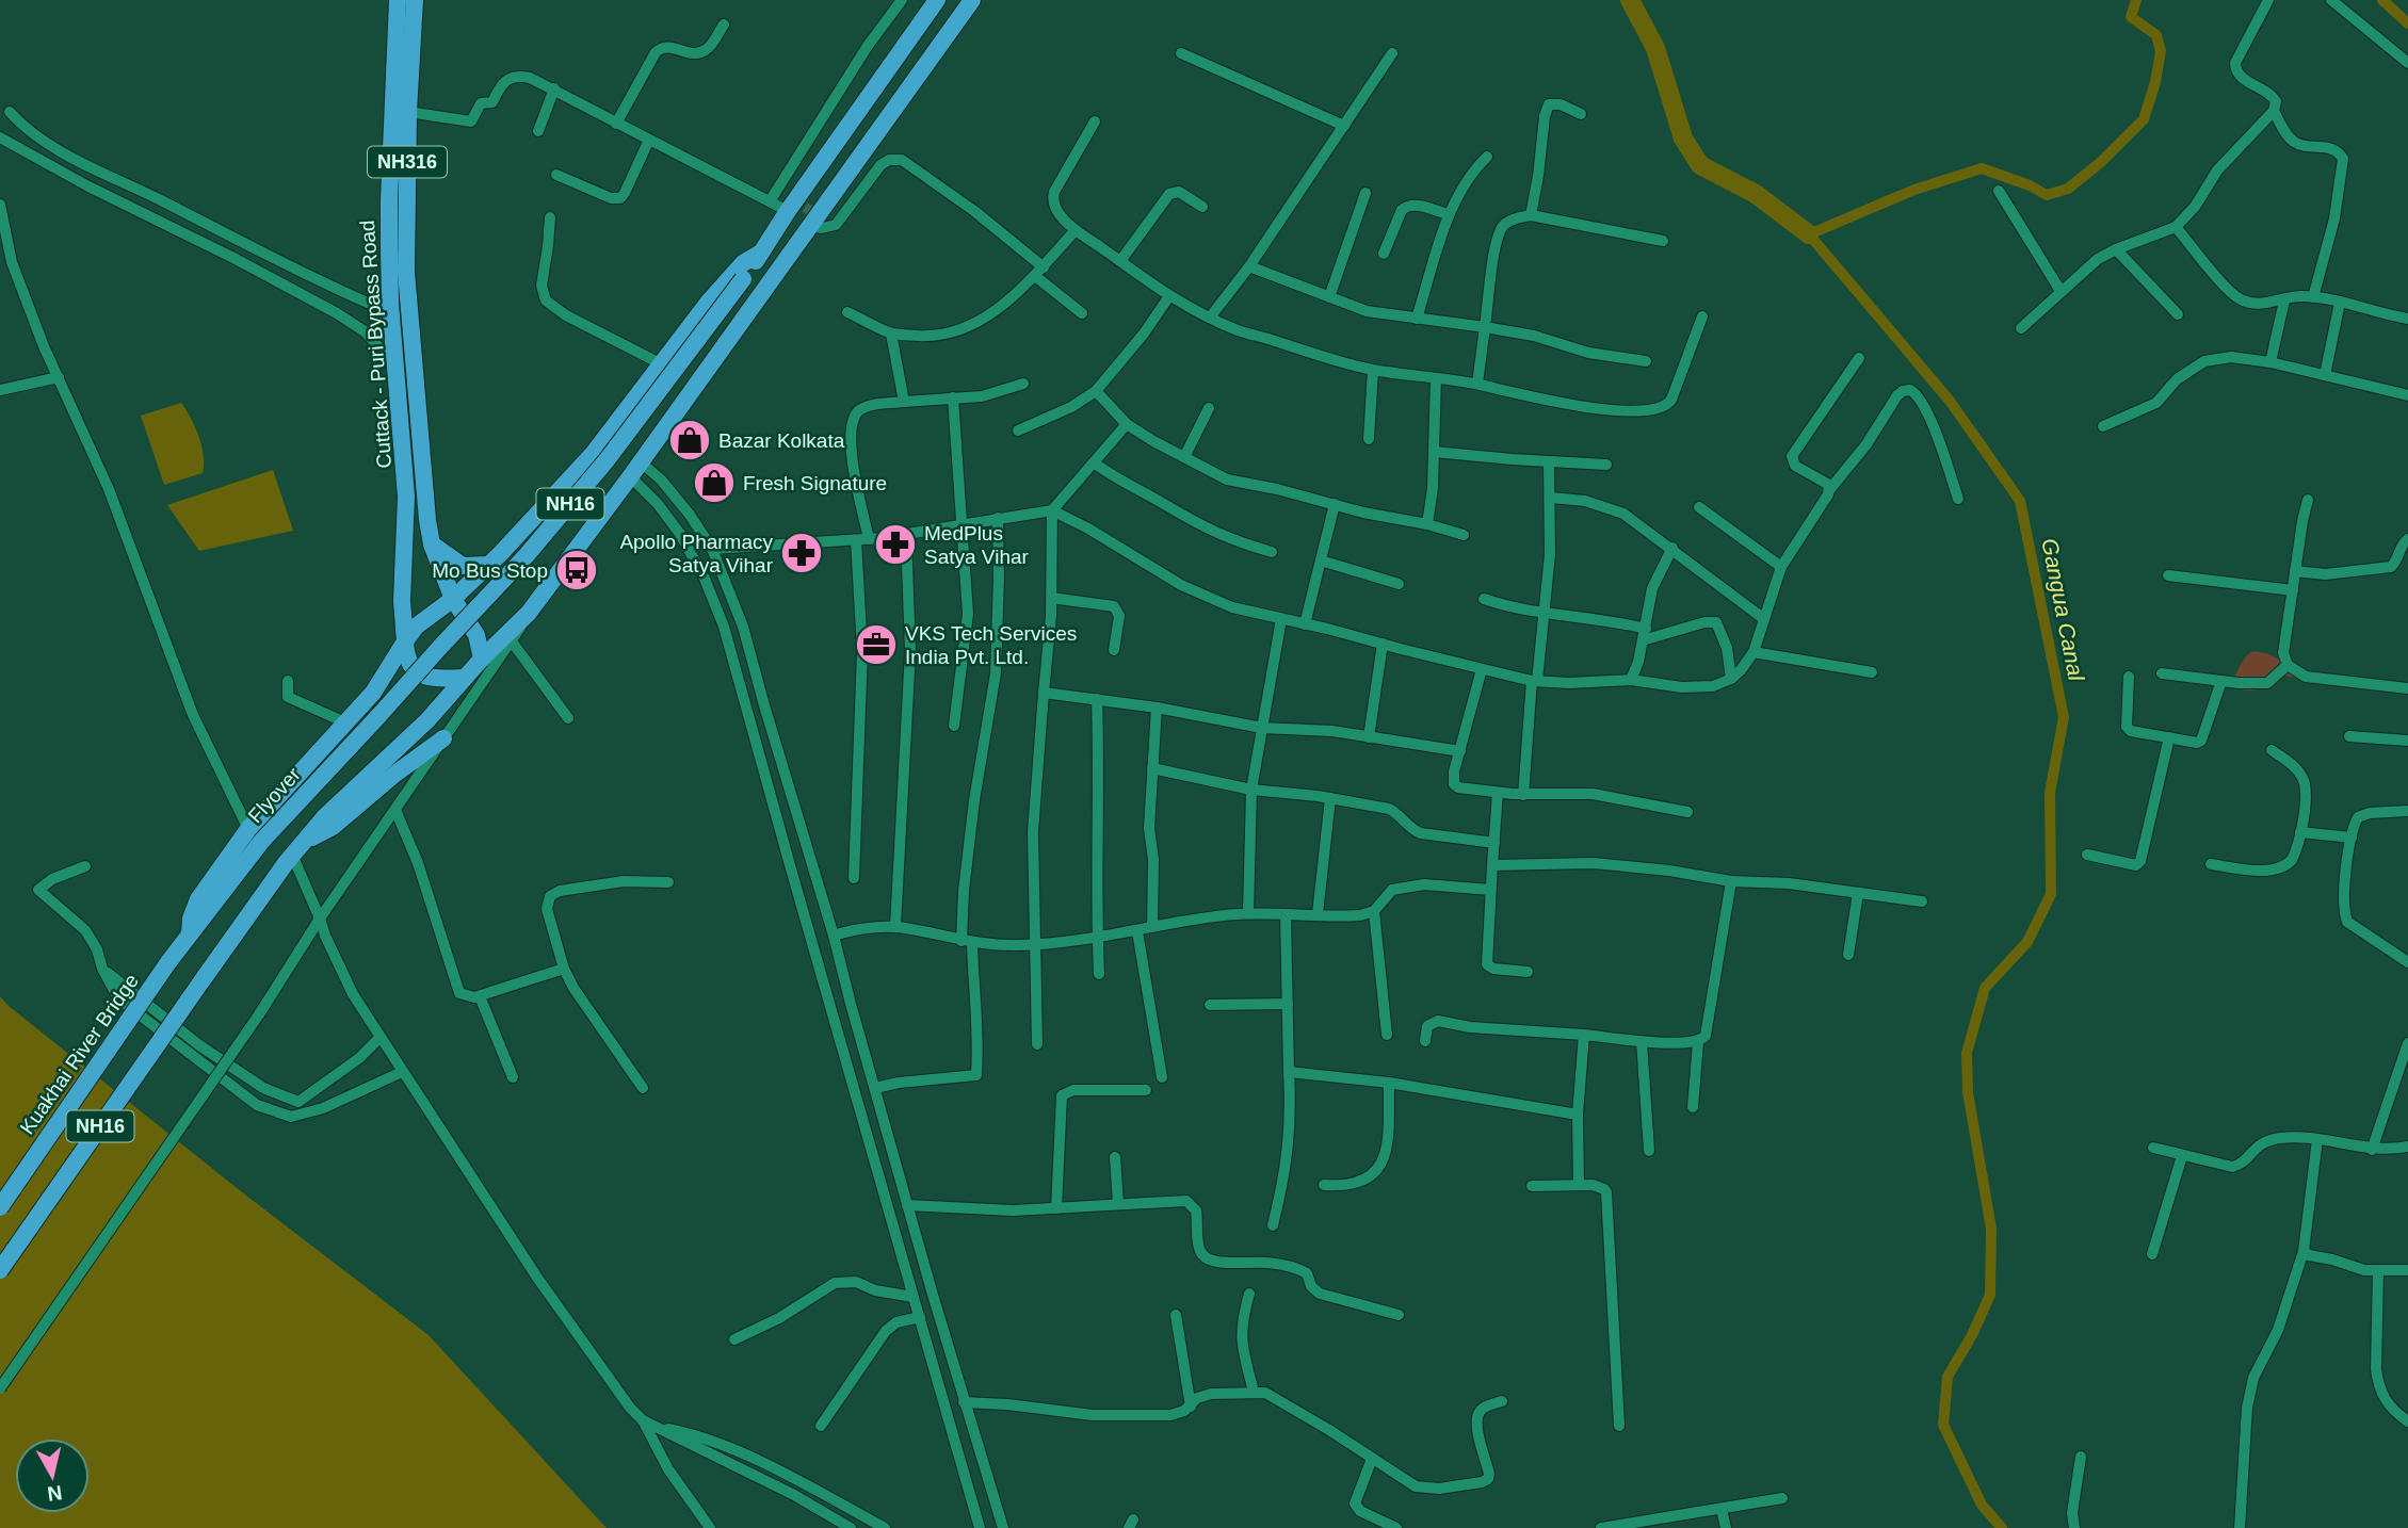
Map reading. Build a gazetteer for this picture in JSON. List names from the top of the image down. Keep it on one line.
{"streets":{"highway":["NH316","Cuttack - Puri Bypass Road","NH16","Flyover","Kuakhai River Bridge"]},"crossings":[["Cuttack - Puri Bypass Road","NH16"],["NH16","Flyover"],["Flyover","Kuakhai River Bridge"]],"water":["Gangua Canal"],"places":{"shop":["Bazar Kolkata","Fresh Signature"],"pharmacy":["MedPlus Satya Vihar","Apollo Pharmacy Satya Vihar"],"bus stop":["Mo Bus Stop"],"office":["VKS Tech Services India Pvt. Ltd."]},"north":"bottom"}
